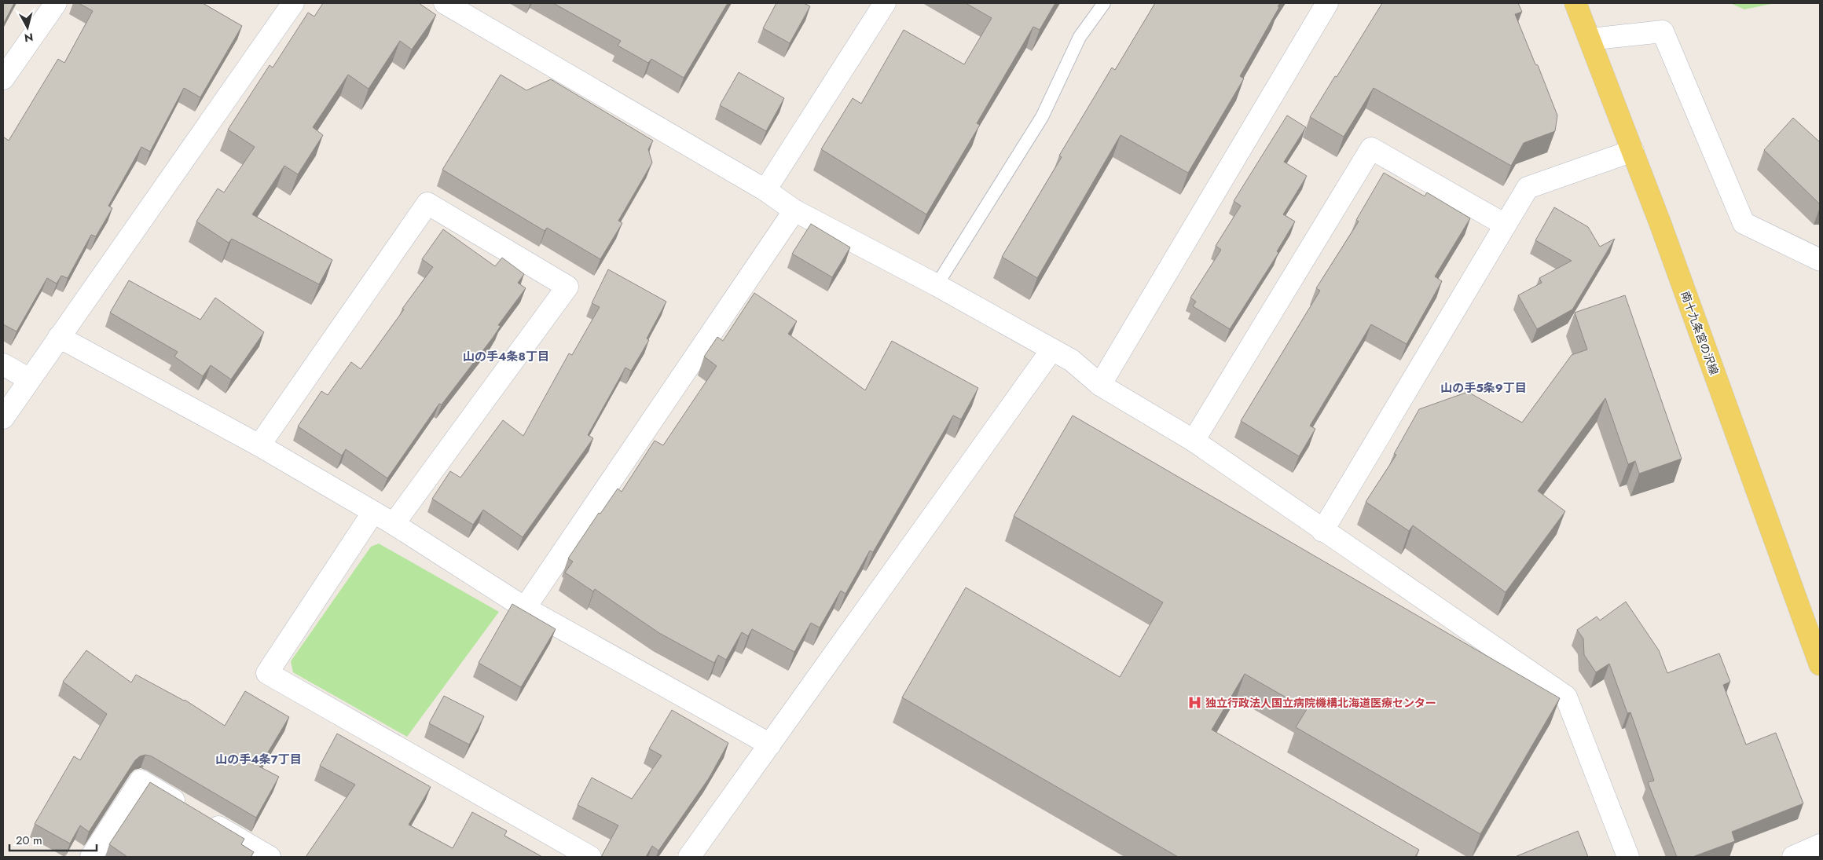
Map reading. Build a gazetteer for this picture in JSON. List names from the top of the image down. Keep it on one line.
{"streets":{"main road":["南十九条宮の沢線"]},"districts":["山の手4条8丁目","山の手5条9丁目","山の手4条7丁目"],"places":{"hospital":["独立行政法人国立病院機構北海道医療センター"]},"scale_bar":"20 m","north":"bottom"}
